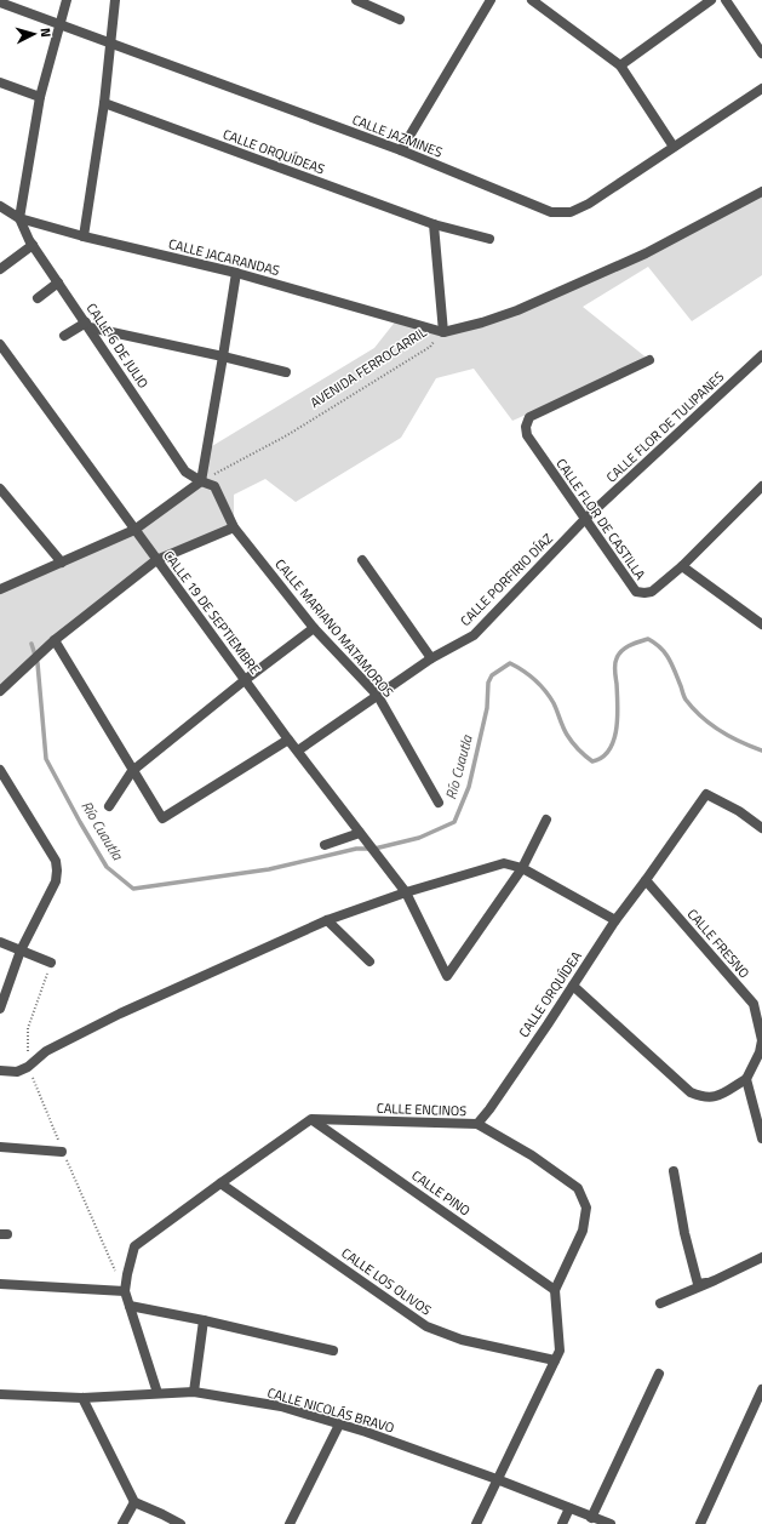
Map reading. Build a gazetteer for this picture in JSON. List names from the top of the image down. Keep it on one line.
{"streets":{"street":["CALLE JAZMINES","CALLE ORQUÍDEAS","CALLE JACARANDAS","CALLE 6 DE JULIO","AVENIDA FERROCARRIL","CALLE FLOR DE TULIPANES","CALLE FLOR DE CASTILLA","CALLE PORFIRIO DÍAZ","CALLE 19 DE SEPTIEMBRE","CALLE MARIANO MATAMOROS","CALLE FRESNO","CALLE ORQUÍDEA","CALLE ENCINOS","CALLE PINO","CALLE LOS OLIVOS","CALLE NICOLÁS BRAVO"]},"crossings":[["CALLE JACARANDAS","CALLE 6 DE JULIO"],["CALLE JACARANDAS","AVENIDA FERROCARRIL"],["CALLE 6 DE JULIO","AVENIDA FERROCARRIL"],["CALLE 6 DE JULIO","CALLE MARIANO MATAMOROS"],["AVENIDA FERROCARRIL","CALLE MARIANO MATAMOROS"],["CALLE FLOR DE TULIPANES","CALLE FLOR DE CASTILLA"],["CALLE FLOR DE TULIPANES","CALLE PORFIRIO DÍAZ"],["CALLE FLOR DE CASTILLA","CALLE PORFIRIO DÍAZ"],["CALLE PORFIRIO DÍAZ","CALLE 19 DE SEPTIEMBRE"],["CALLE PORFIRIO DÍAZ","CALLE MARIANO MATAMOROS"],["CALLE FRESNO","CALLE ORQUÍDEA"],["CALLE ORQUÍDEA","CALLE ENCINOS"],["CALLE ENCINOS","CALLE PINO"],["CALLE ENCINOS","CALLE LOS OLIVOS"],["CALLE ENCINOS","CALLE NICOLÁS BRAVO"]],"water":["Río Cuautla"],"north":"right"}
